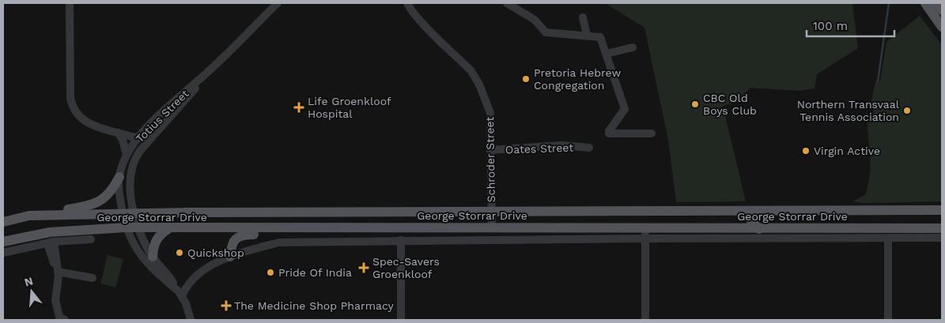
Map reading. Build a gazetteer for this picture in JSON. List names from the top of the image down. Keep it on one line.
{"streets":{"main road":["George Storrar Drive"],"street":["Totius Street","Oates Street","Schroder Street"]},"crossings":[["Totius Street","George Storrar Drive"],["Oates Street","Schroder Street"],["Schroder Street","George Storrar Drive"]],"places":{"other":["Pretoria Hebrew Congregation","CBC Old Boys Club","Northern Transvaal Tennis Association","Virgin Active","Quickshop","Pride Of India"],"health":["Life Groenkloof Hospital","Spec-Savers Groenkloof","The Medicine Shop Pharmacy"]},"scale_bar":"100 m","north":"top"}
